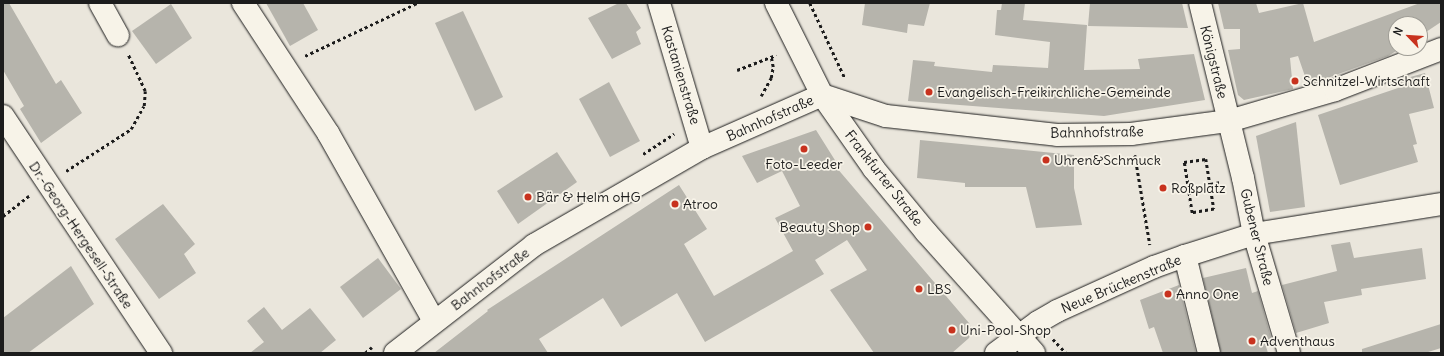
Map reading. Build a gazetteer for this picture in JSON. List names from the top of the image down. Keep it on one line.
{"streets":{"street":["Königstraße","Kastanienstraße","Bahnhofstraße","Frankfurter Straße","Dr.-Georg-Hergesell-Straße","Gubener Straße","Neue Brückenstraße"]},"crossings":[["Königstraße","Bahnhofstraße"],["Königstraße","Gubener Straße"],["Kastanienstraße","Bahnhofstraße"],["Bahnhofstraße","Frankfurter Straße"],["Bahnhofstraße","Gubener Straße"],["Frankfurter Straße","Neue Brückenstraße"],["Gubener Straße","Neue Brückenstraße"]],"places":["Schnitzel-Wirtschaft","Evangelisch-Freikirchliche-Gemeinde","Foto-Leeder","Uhren&Schmuck","Roßplatz","Bär & Helm oHG","Atroo","Beauty Shop","LBS","Anno One","Uni-Pool-Shop","Adventhaus"],"north":"top left"}
